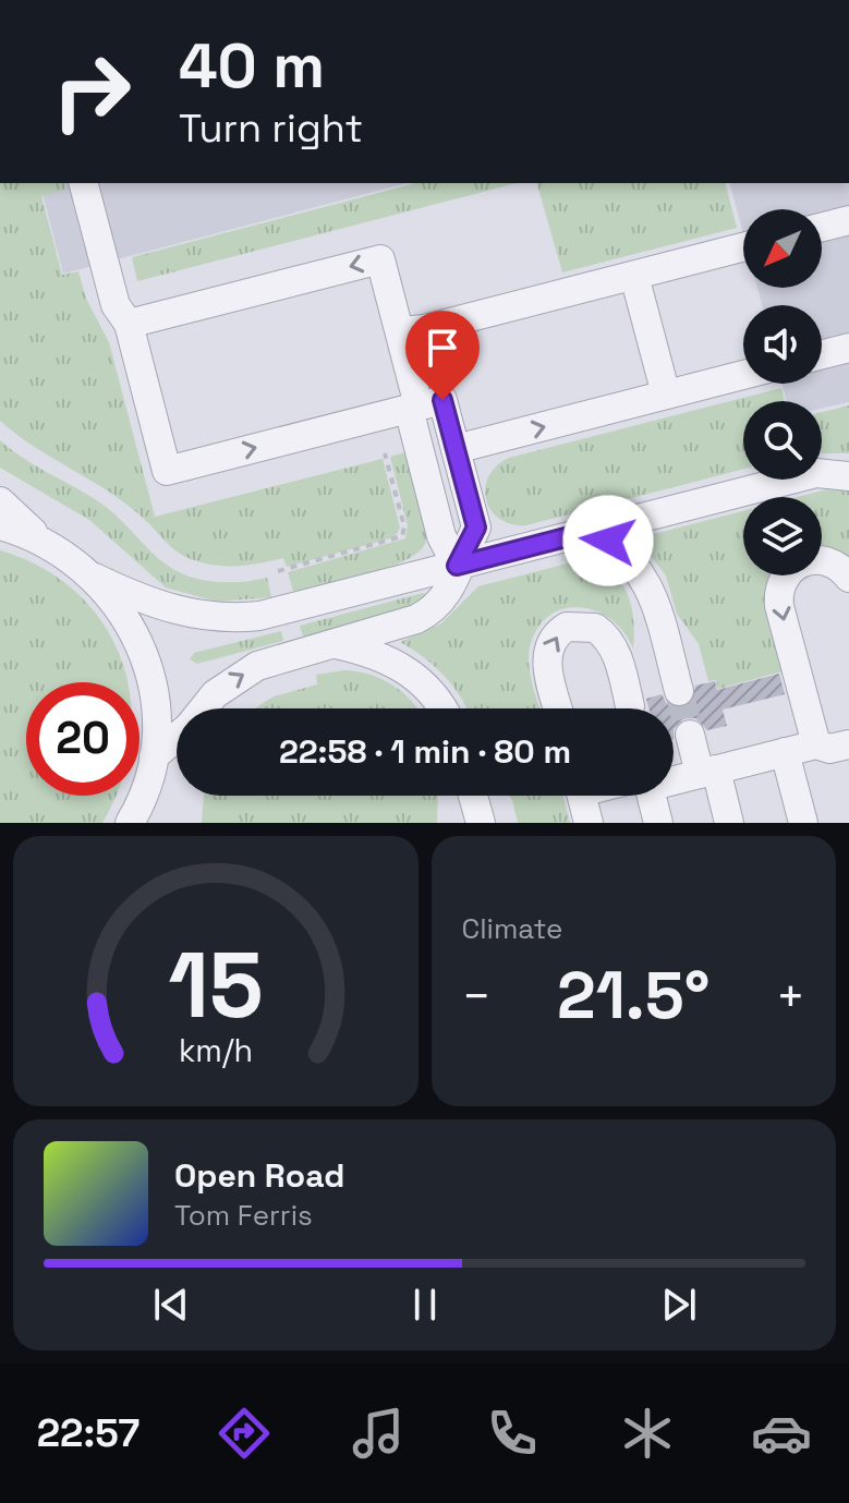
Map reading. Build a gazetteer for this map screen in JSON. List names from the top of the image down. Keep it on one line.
{"north":"bottom left","page":{"turn":["40 m","Turn right"],"limit":"20","trip":"22:58 · 1 min · 80 m","tile":"Climate","heat":["−","21.5°","+"],"song":["Open Road","Tom Ferris"],"tabs":"22:57","gauge":["15","km/h"]}}
